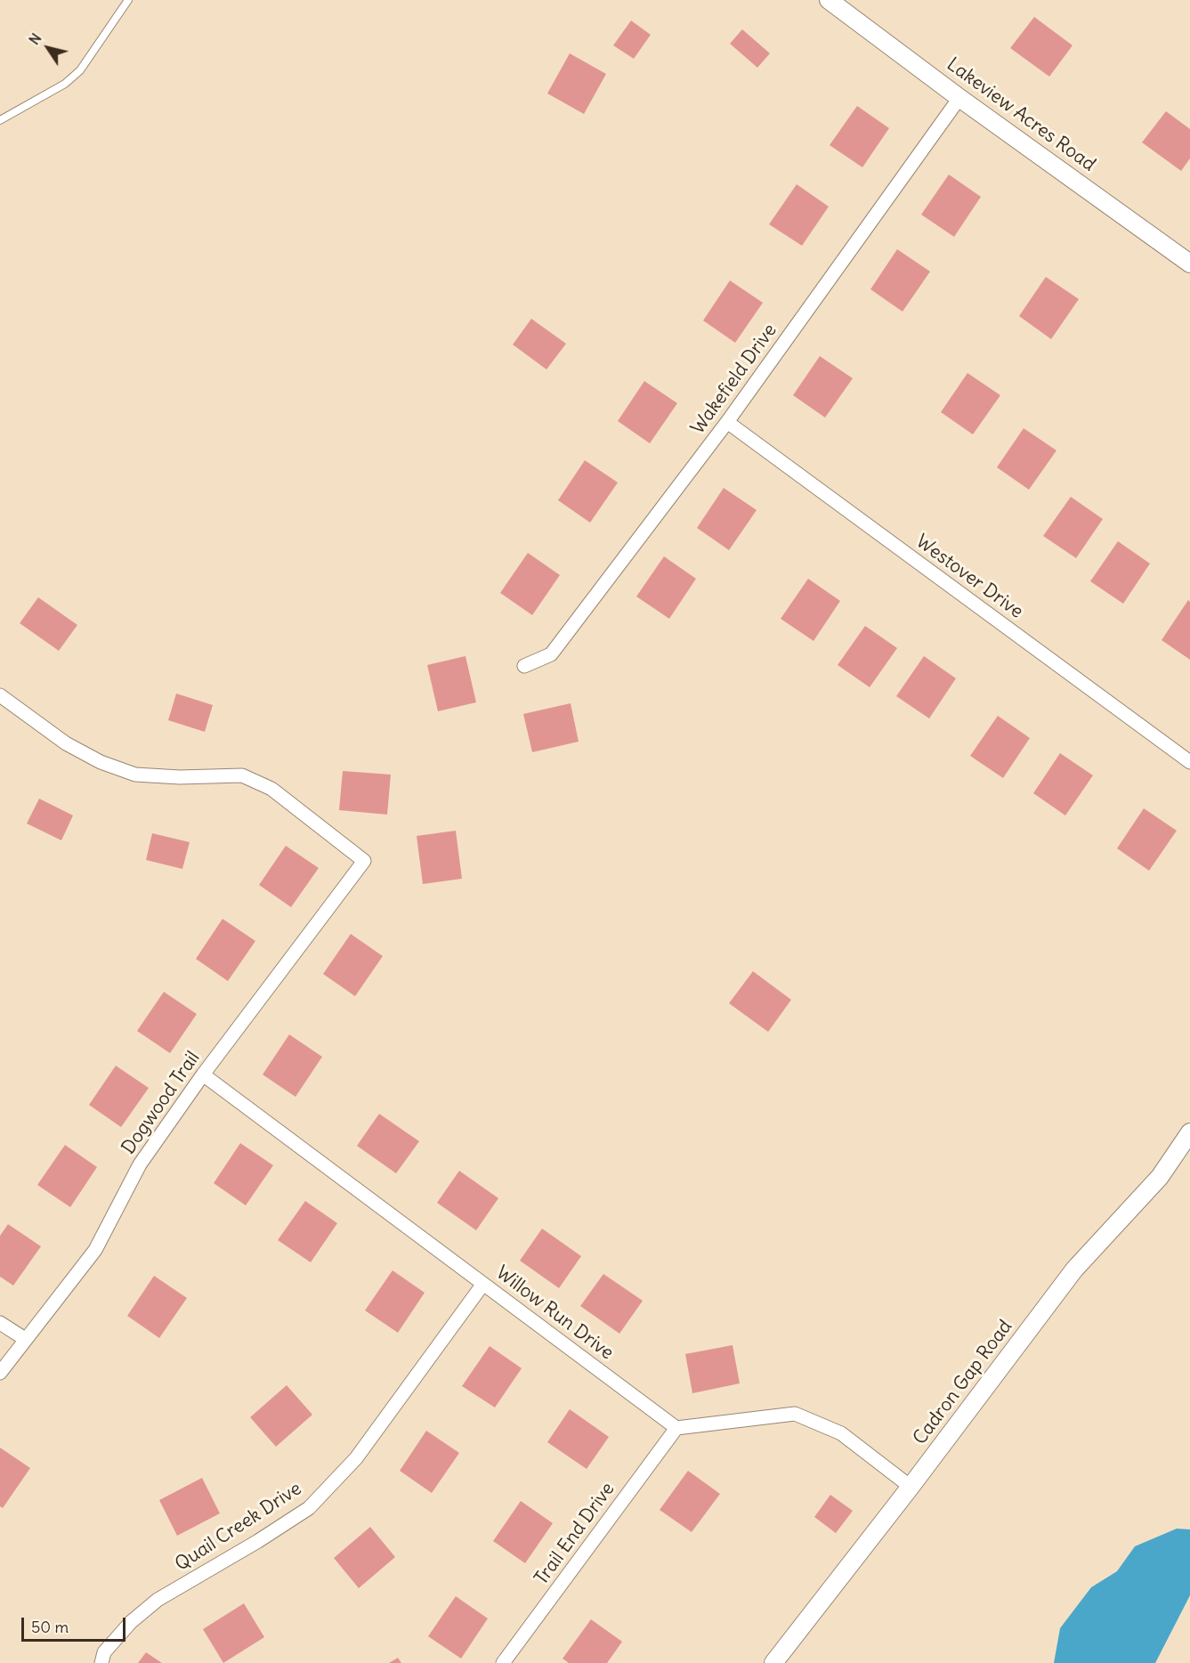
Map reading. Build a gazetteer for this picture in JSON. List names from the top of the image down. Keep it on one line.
{"streets":{"street":["Lakeview Acres Road","Wakefield Drive","Westover Drive","Dogwood Trail","Willow Run Drive","Cadron Gap Road","Quail Creek Drive","Trail End Drive"]},"crossings":[["Lakeview Acres Road","Wakefield Drive"],["Wakefield Drive","Westover Drive"],["Dogwood Trail","Willow Run Drive"],["Willow Run Drive","Quail Creek Drive"],["Willow Run Drive","Trail End Drive"]],"scale_bar":"50 m","north":"top left"}
